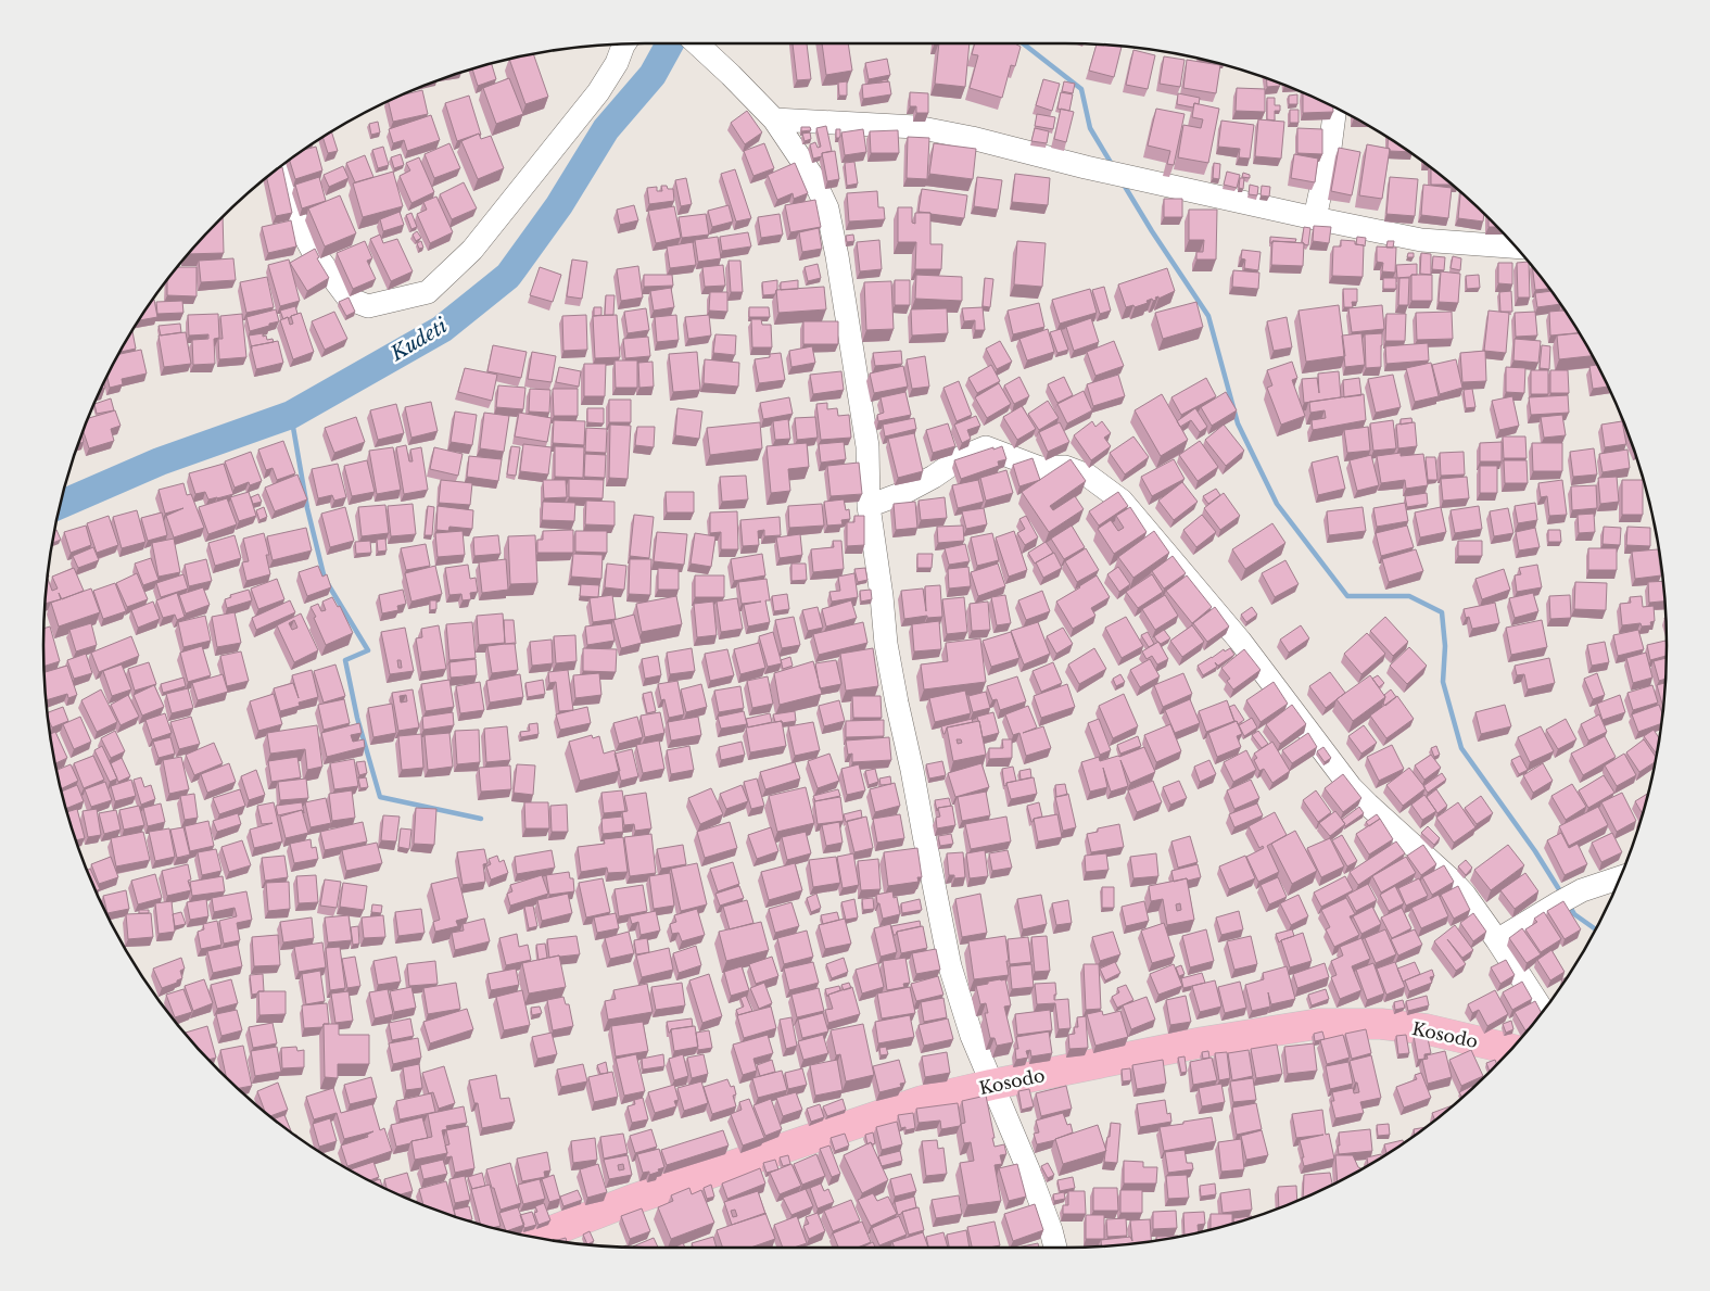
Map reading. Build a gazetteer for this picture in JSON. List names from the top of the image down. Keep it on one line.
{"streets":{"main road":["Kosodo"]},"water":["Kudeti"]}
